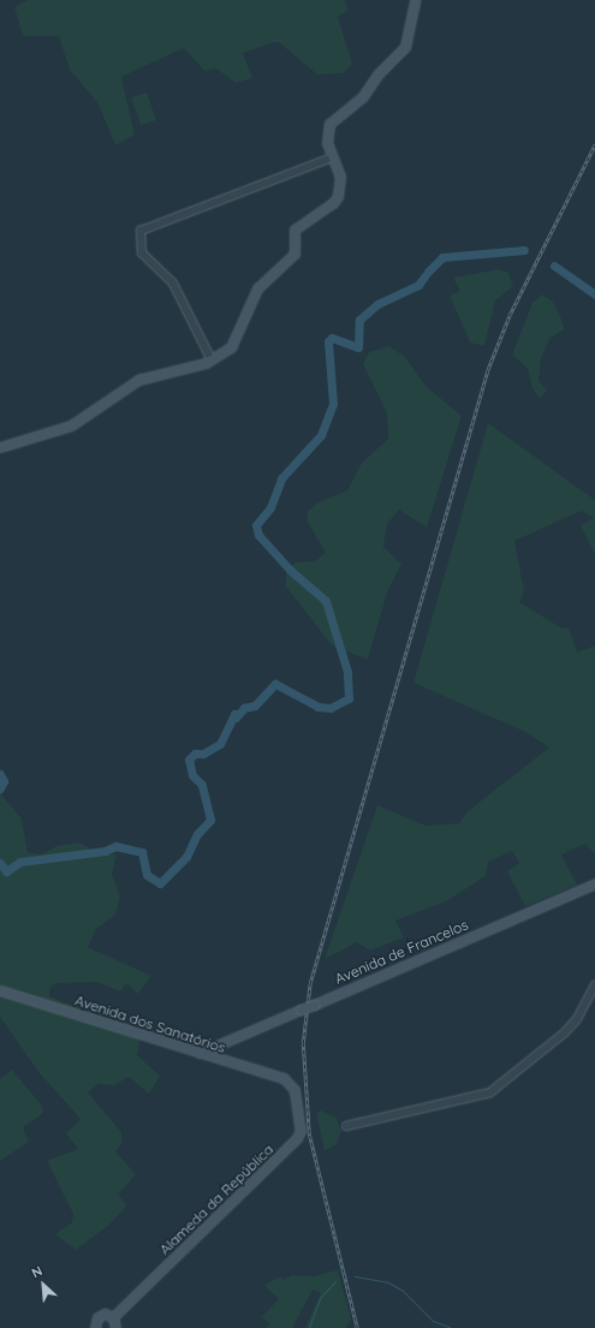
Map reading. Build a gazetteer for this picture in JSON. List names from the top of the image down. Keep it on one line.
{"streets":{"main road":["Avenida de Francelos","Avenida dos Sanatórios","Alameda da República"]},"crossings":[["Avenida de Francelos","Avenida dos Sanatórios"],["Avenida dos Sanatórios","Alameda da República"]],"north":"top left"}
